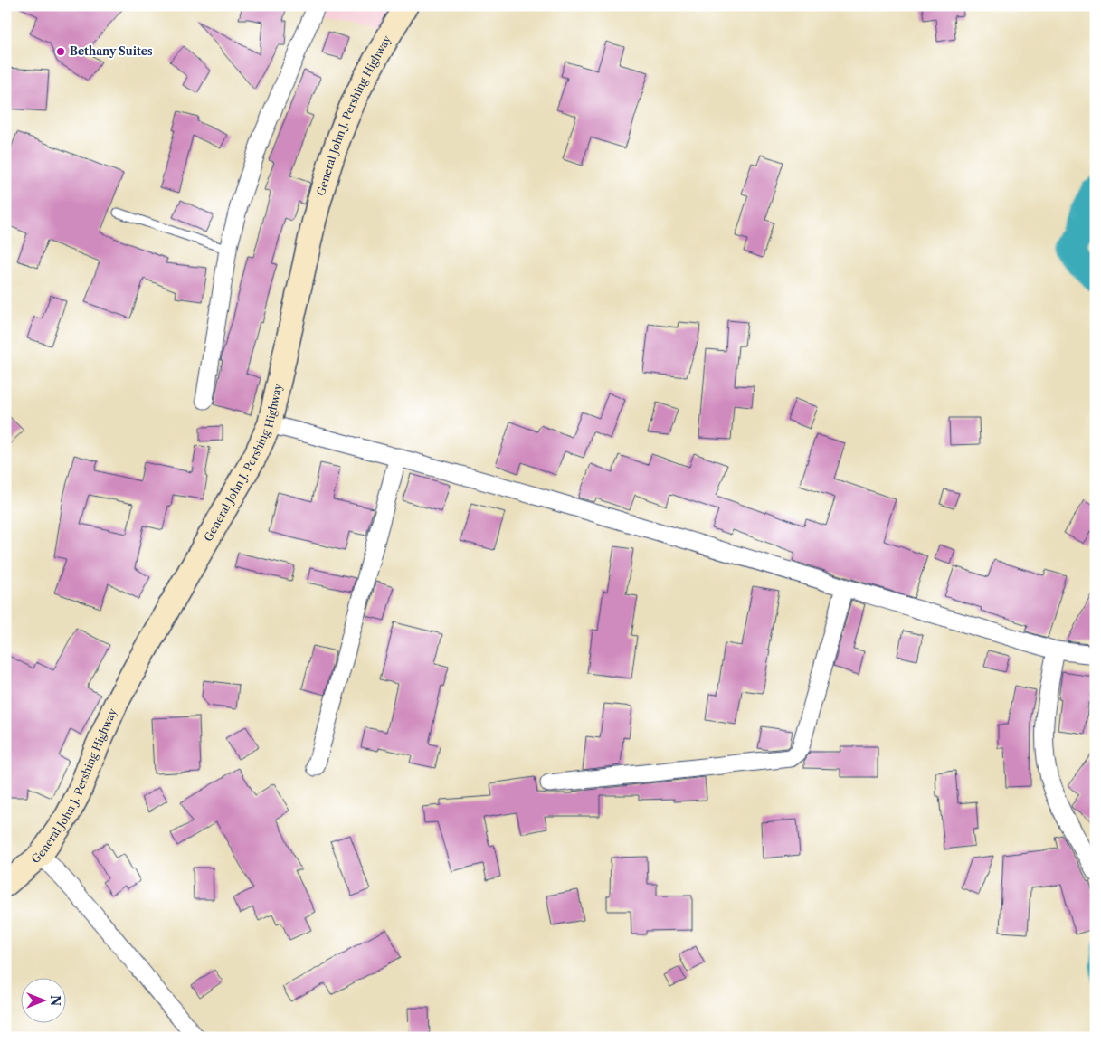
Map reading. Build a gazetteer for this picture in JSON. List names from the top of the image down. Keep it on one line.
{"streets":{"main road":["General John J. Pershing Highway"]},"places":["Bethany Suites"],"north":"right"}
